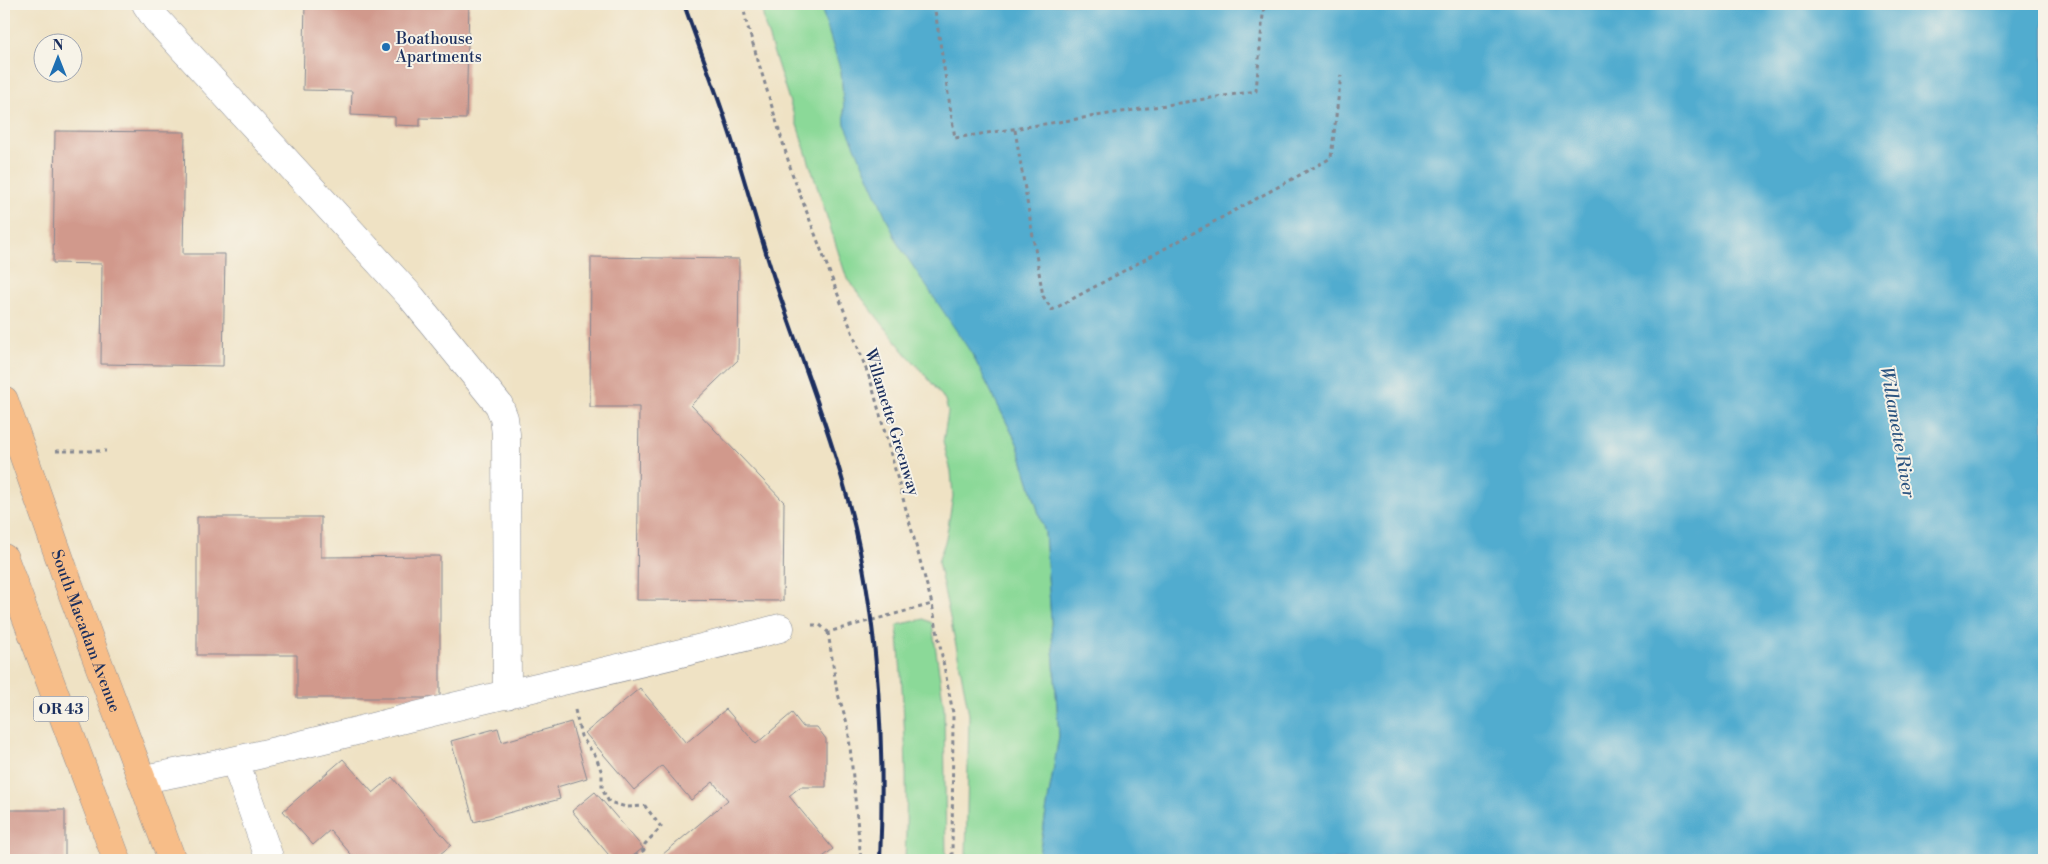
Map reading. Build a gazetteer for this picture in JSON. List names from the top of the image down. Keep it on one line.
{"streets":{"main road":["South Macadam Avenue","OR 43"],"path":["Willamette Greenway"]},"water":["Willamette River"],"places":["Boathouse Apartments"],"north":"top"}
